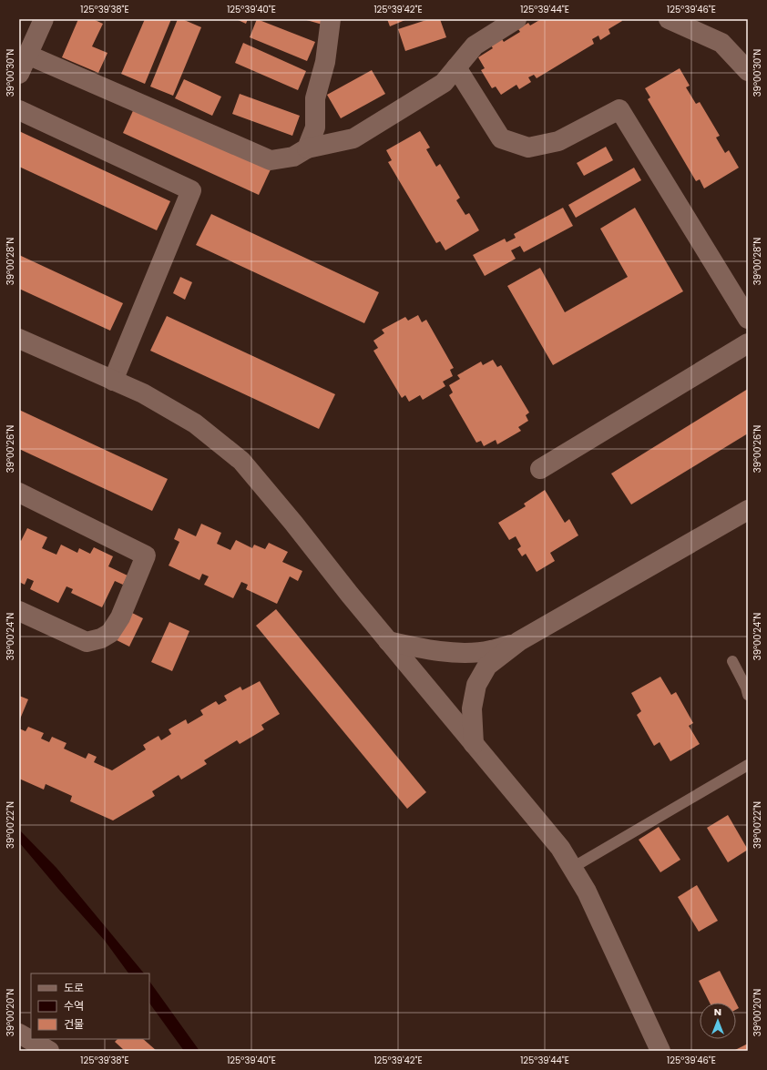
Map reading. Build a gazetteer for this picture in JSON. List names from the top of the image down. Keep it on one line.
{"legend":["도로","수역","건물"],"north":"top","coordinates":["125°39'38\"E","125°39'40\"E","125°39'42\"E","125°39'44\"E","125°39'46\"E","39°00'30\"N","39°00'28\"N","39°00'26\"N","39°00'24\"N","39°00'22\"N","39°00'20\"N"]}
